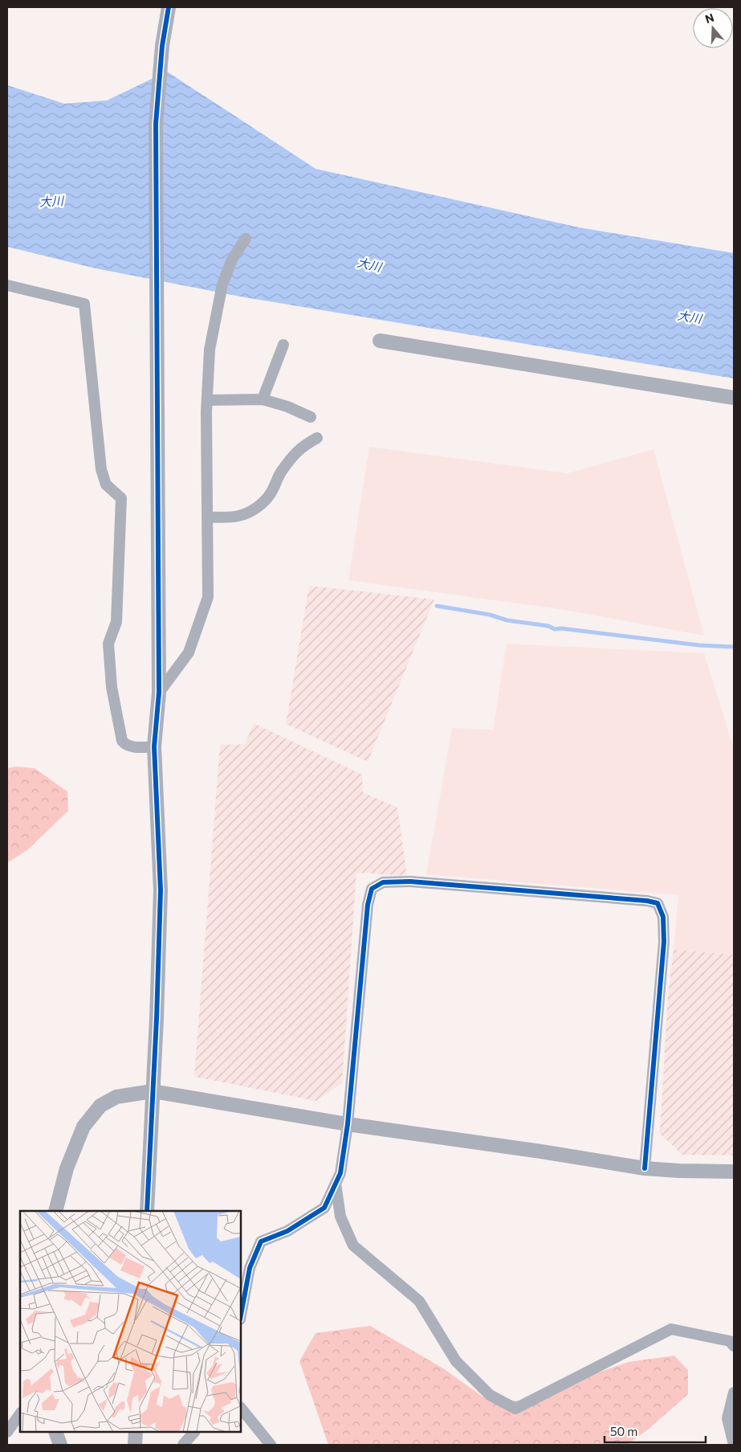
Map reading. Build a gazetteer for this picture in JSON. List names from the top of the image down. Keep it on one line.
{"water":["大川"],"scale_bar":"50 m","north":"top"}
